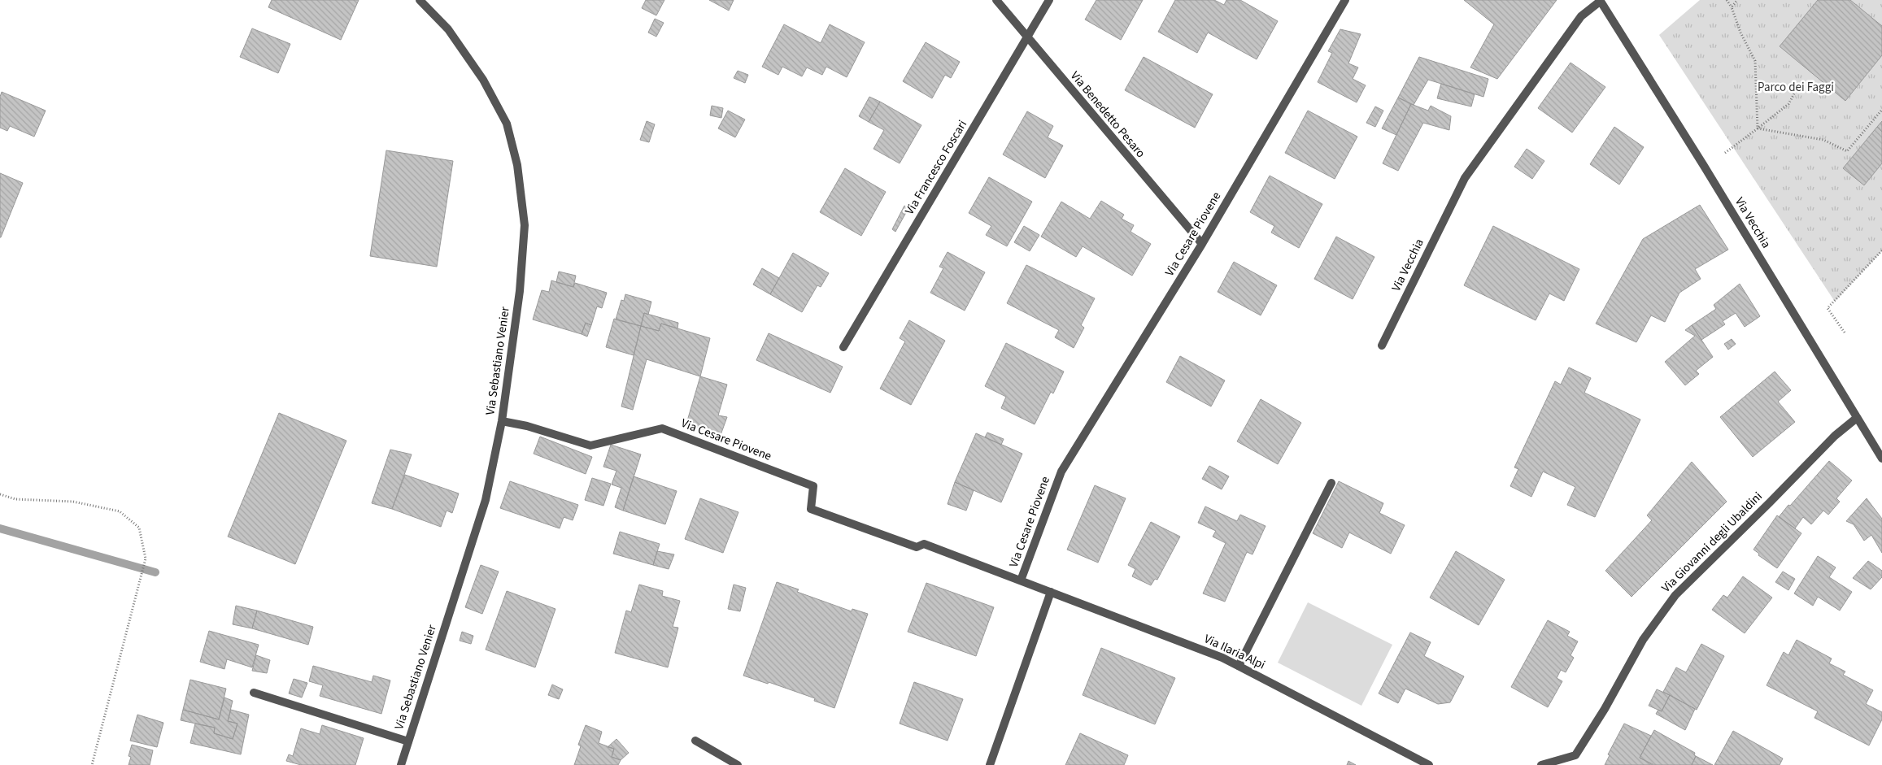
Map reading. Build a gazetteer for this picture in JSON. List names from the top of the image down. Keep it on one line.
{"streets":{"street":["Via Benedetto Pesaro","Via Francesco Foscari","Via Vecchia","Via Cesare Piovene","Via Sebastiano Venier","Via Giovanni degli Ubaldini","Via Ilaria Alpi"]},"crossings":[["Via Benedetto Pesaro","Via Francesco Foscari"],["Via Benedetto Pesaro","Via Cesare Piovene"],["Via Vecchia","Via Giovanni degli Ubaldini"],["Via Cesare Piovene","Via Sebastiano Venier"],["Via Cesare Piovene","Via Ilaria Alpi"]],"parks":["Parco dei Faggi"]}
